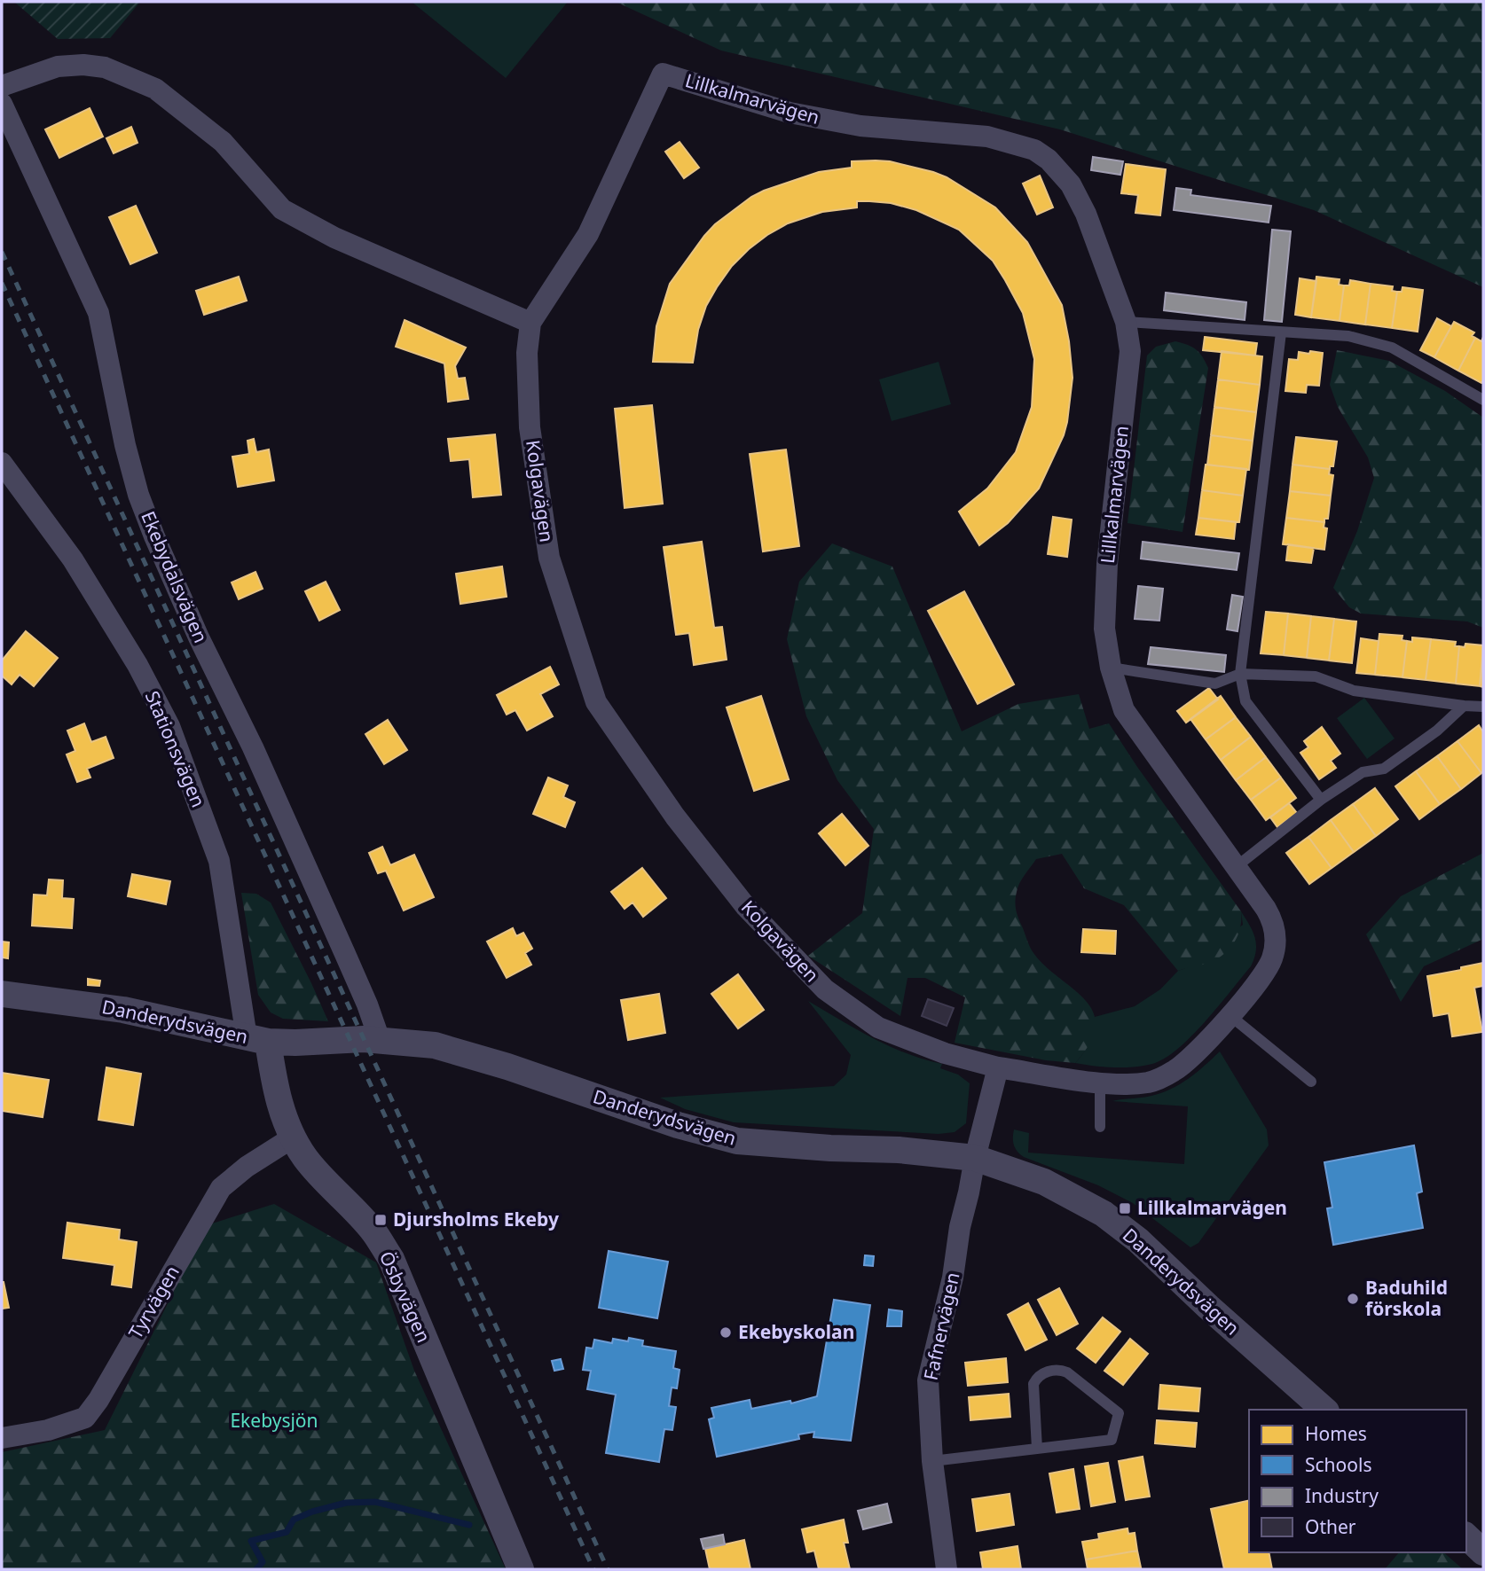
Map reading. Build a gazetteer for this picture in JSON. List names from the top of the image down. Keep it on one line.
{"streets":{"street":["Lillkalmarvägen","Kolgavägen","Ekebydalsvägen","Stationsvägen","Danderydsvägen","Ösbyvägen","Tyrvägen","Fafnervägen"]},"crossings":[["Lillkalmarvägen","Kolgavägen"],["Ekebydalsvägen","Danderydsvägen"],["Stationsvägen","Danderydsvägen"],["Stationsvägen","Ösbyvägen"],["Danderydsvägen","Ösbyvägen"],["Danderydsvägen","Fafnervägen"],["Ösbyvägen","Tyrvägen"]],"parks":["Ekebysjön"],"places":{"transit":["Lillkalmarvägen","Djursholms Ekeby"],"other":["Baduhild förskola","Ekebyskolan"]},"legend":["Homes","Schools","Industry","Other"]}
